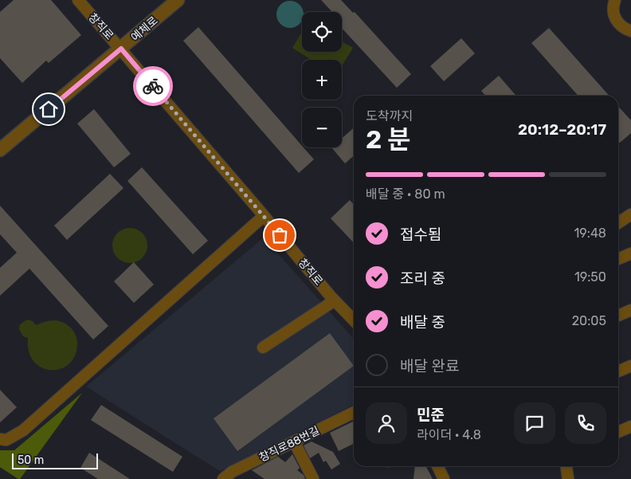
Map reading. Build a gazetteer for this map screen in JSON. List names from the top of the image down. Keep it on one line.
{"streets":{"street":["창직로","예체로","창직로88번길"]},"crossings":[["창직로","예체로"]],"scale_bar":"50 m","page":{"map_buttons":["+","−"],"heading":["2 분","도착까지","20:12–20:17"],"panel":["민준","라이더 · 4.8"],"bar":"배달 중 · 80 m","list":[["접수됨","19:48"],["조리 중","19:50"],["배달 중","20:05"],"배달 완료"],"scale":"50 m"}}
